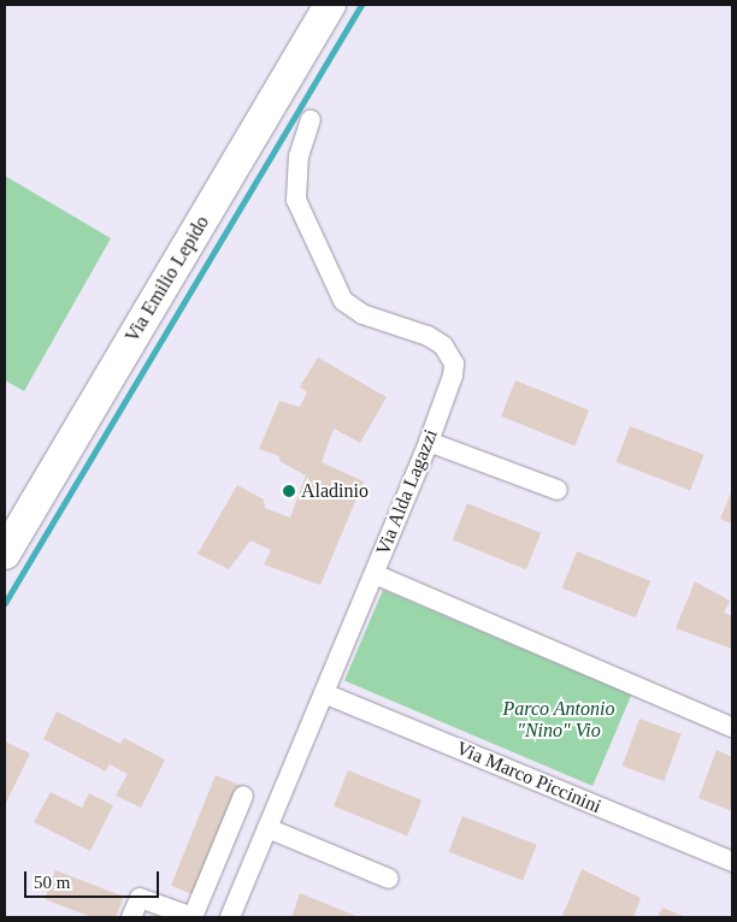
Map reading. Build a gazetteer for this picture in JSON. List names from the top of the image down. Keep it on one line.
{"streets":{"main road":["Via Emilio Lepido"],"street":["Via Alda Lagazzi","Via Marco Piccinini"]},"crossings":[["Via Alda Lagazzi","Via Marco Piccinini"]],"parks":["Parco Antonio \"Nino\" Vio"],"places":["Aladinio"],"scale_bar":"50 m"}
